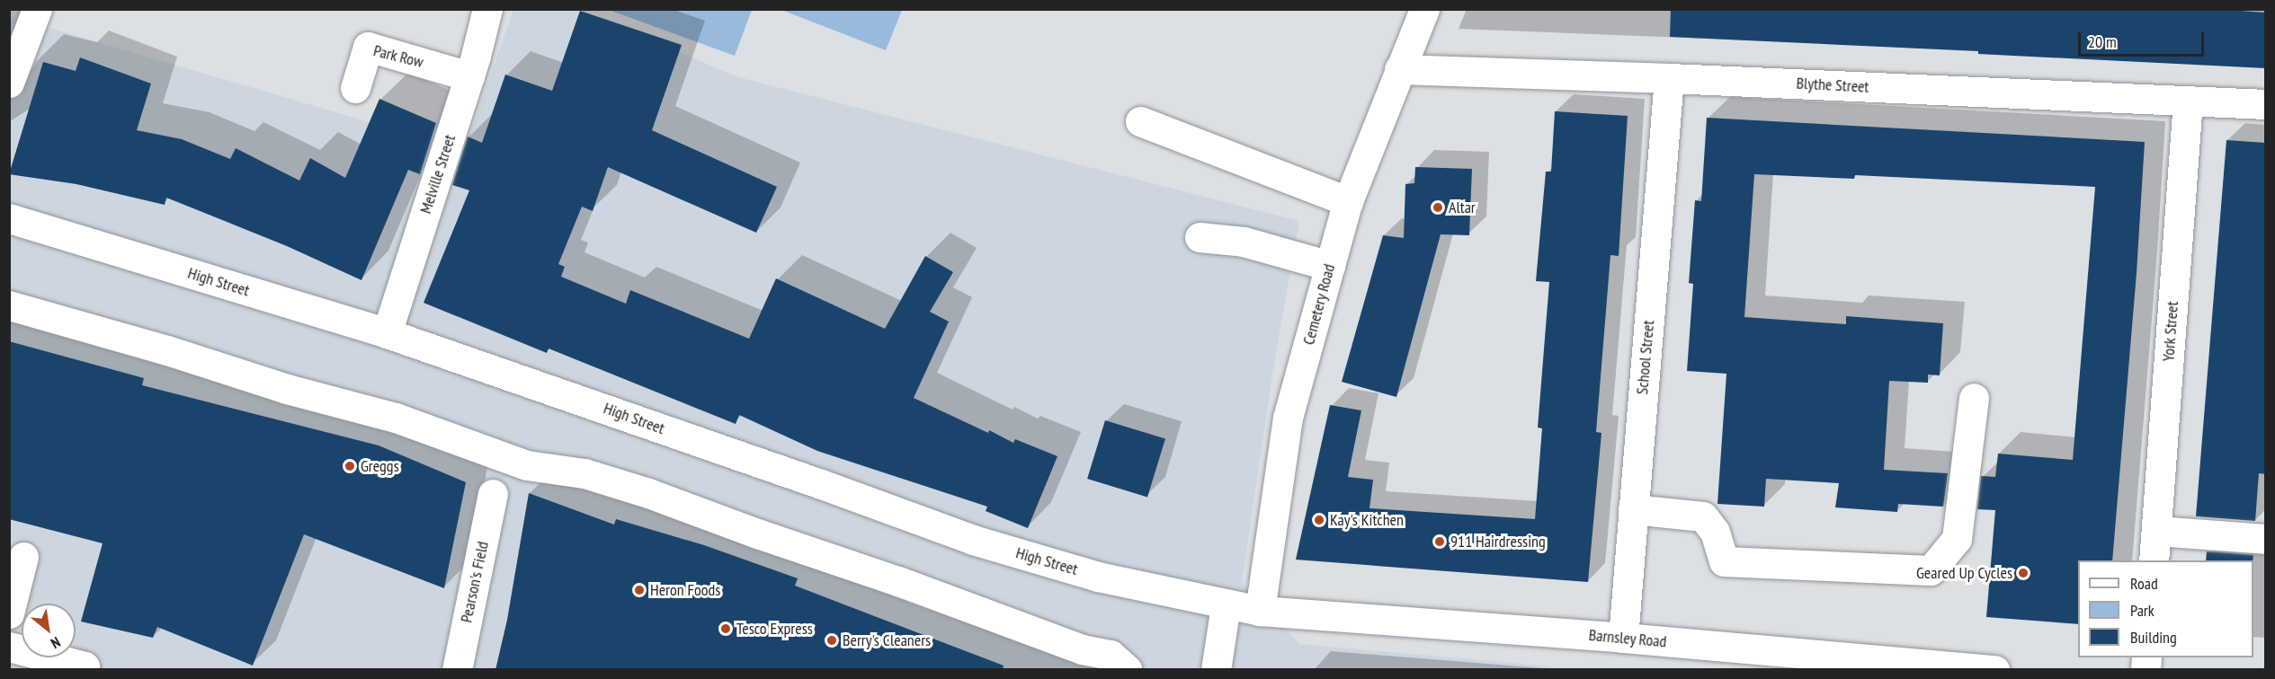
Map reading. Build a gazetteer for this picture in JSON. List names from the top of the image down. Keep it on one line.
{"streets":{"street":["Park Row","Blythe Street","Melville Street","High Street","Cemetery Road","York Street","School Street","Pearson's Field","Barnsley Road"]},"crossings":[["Park Row","Melville Street"],["Blythe Street","Cemetery Road"],["Blythe Street","York Street"],["Blythe Street","School Street"],["Melville Street","High Street"],["High Street","Cemetery Road"],["High Street","Barnsley Road"],["Cemetery Road","Barnsley Road"],["School Street","Barnsley Road"]],"places":["Altar","Greggs","Kay's Kitchen","911 Hairdressing","Geared Up Cycles","Heron Foods","Tesco Express","Berry's Cleaners"],"legend":["Road","Park","Building"],"scale_bar":"20 m","north":"bottom right"}
